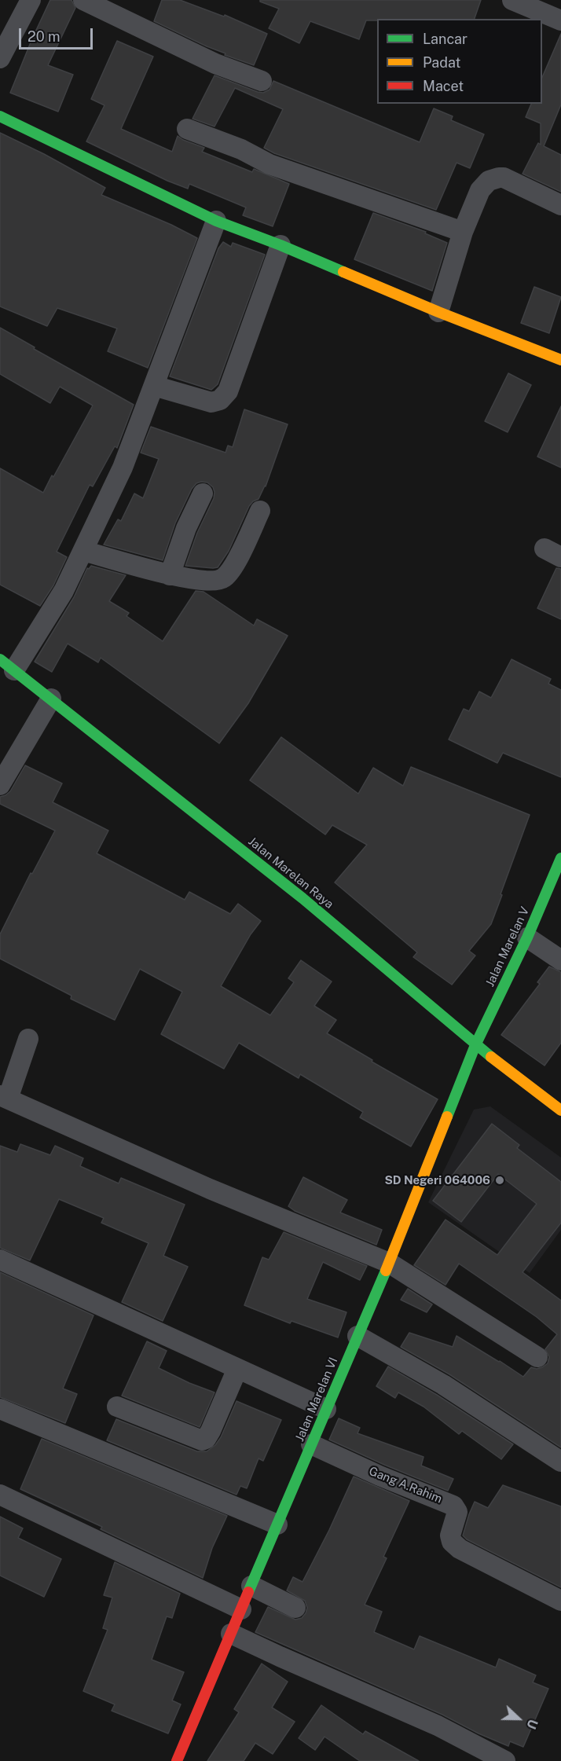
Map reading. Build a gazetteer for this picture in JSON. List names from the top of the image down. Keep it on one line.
{"streets":{"street":["Jalan Marelan Raya","Jalan Marelan V","Jalan Marelan VI","Gang A.Rahim"]},"crossings":[["Jalan Marelan Raya","Jalan Marelan V"],["Jalan Marelan Raya","Jalan Marelan VI"],["Jalan Marelan V","Jalan Marelan VI"],["Jalan Marelan VI","Gang A.Rahim"]],"places":["SD Negeri 064006"],"legend":["Lancar","Padat","Macet"],"scale_bar":"20 m","north":"right"}
